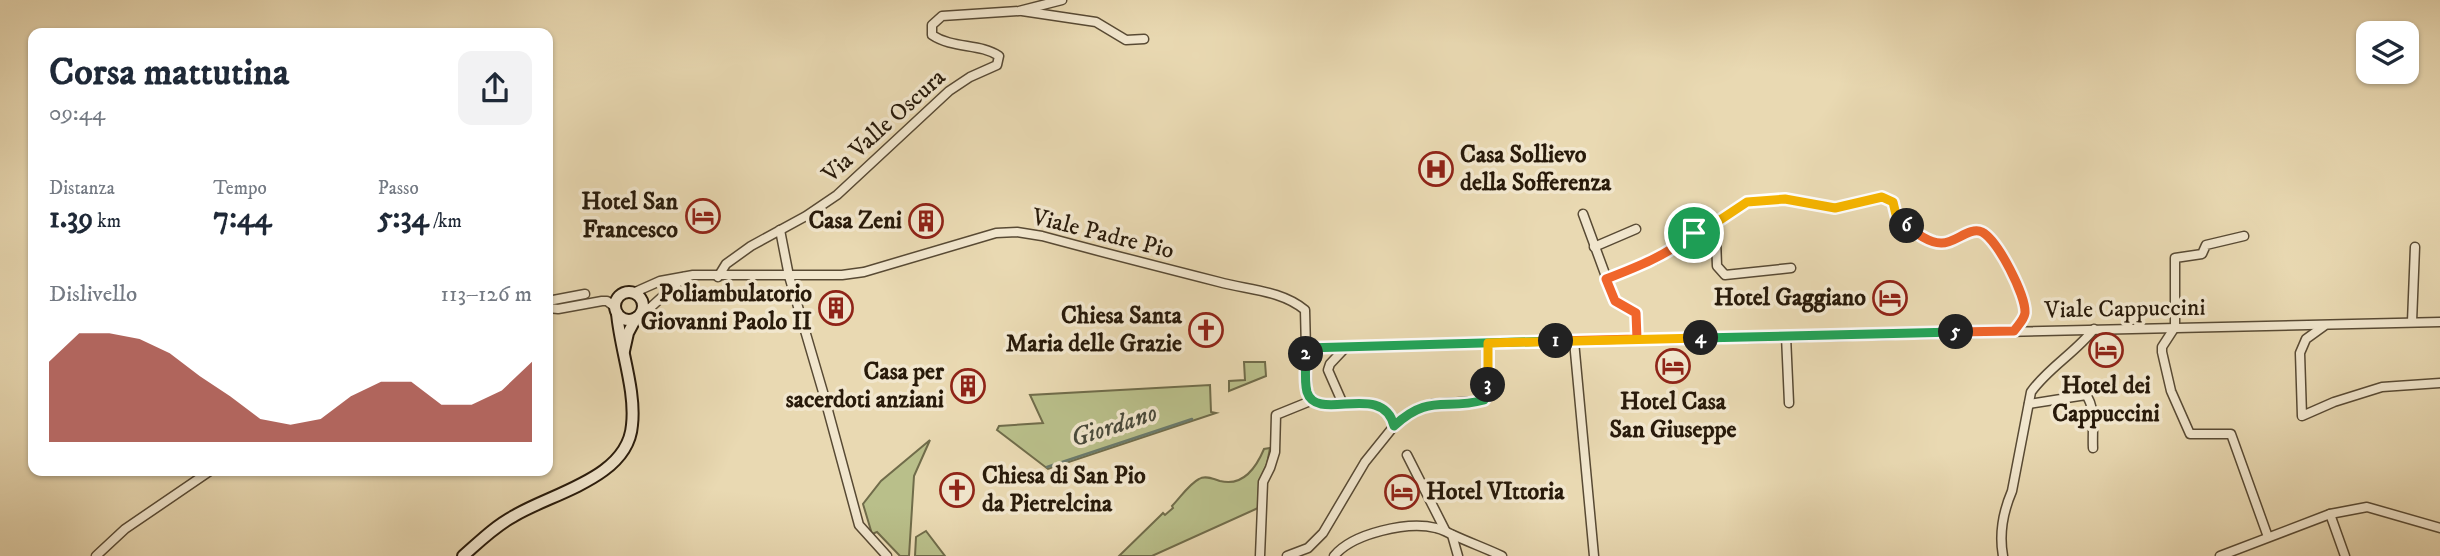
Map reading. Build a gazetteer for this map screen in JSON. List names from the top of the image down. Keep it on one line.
{"streets":{"street":["Via Valle Oscura","Viale Padre Pio","Viale Cappuccini"]},"crossings":[["Via Valle Oscura","Viale Padre Pio"],["Viale Padre Pio","Viale Cappuccini"]],"water":["Giordano"],"places":{"hospital":["Casa Sollievo della Sofferenza"],"hotel":["Hotel San Francesco","Hotel Gaggiano","Hotel dei Cappuccini","Hotel Casa San Giuseppe","Hotel VIttoria"],"building":["Casa Zeni","Poliambulatorio Giovanni Paolo II","Casa per sacerdoti anziani"],"church":["Chiesa Santa Maria delle Grazie","Chiesa di San Pio da Pietrelcina"]},"page":{"heading":["Corsa mattutina","09:44"],"stats":[["Distanza","1.39 km"],["Tempo","7:44"],["Passo","5:34 /km"]],"pins":["6","5","4","1","2","3"],"chart":["Dislivello","113–126 m"]}}
